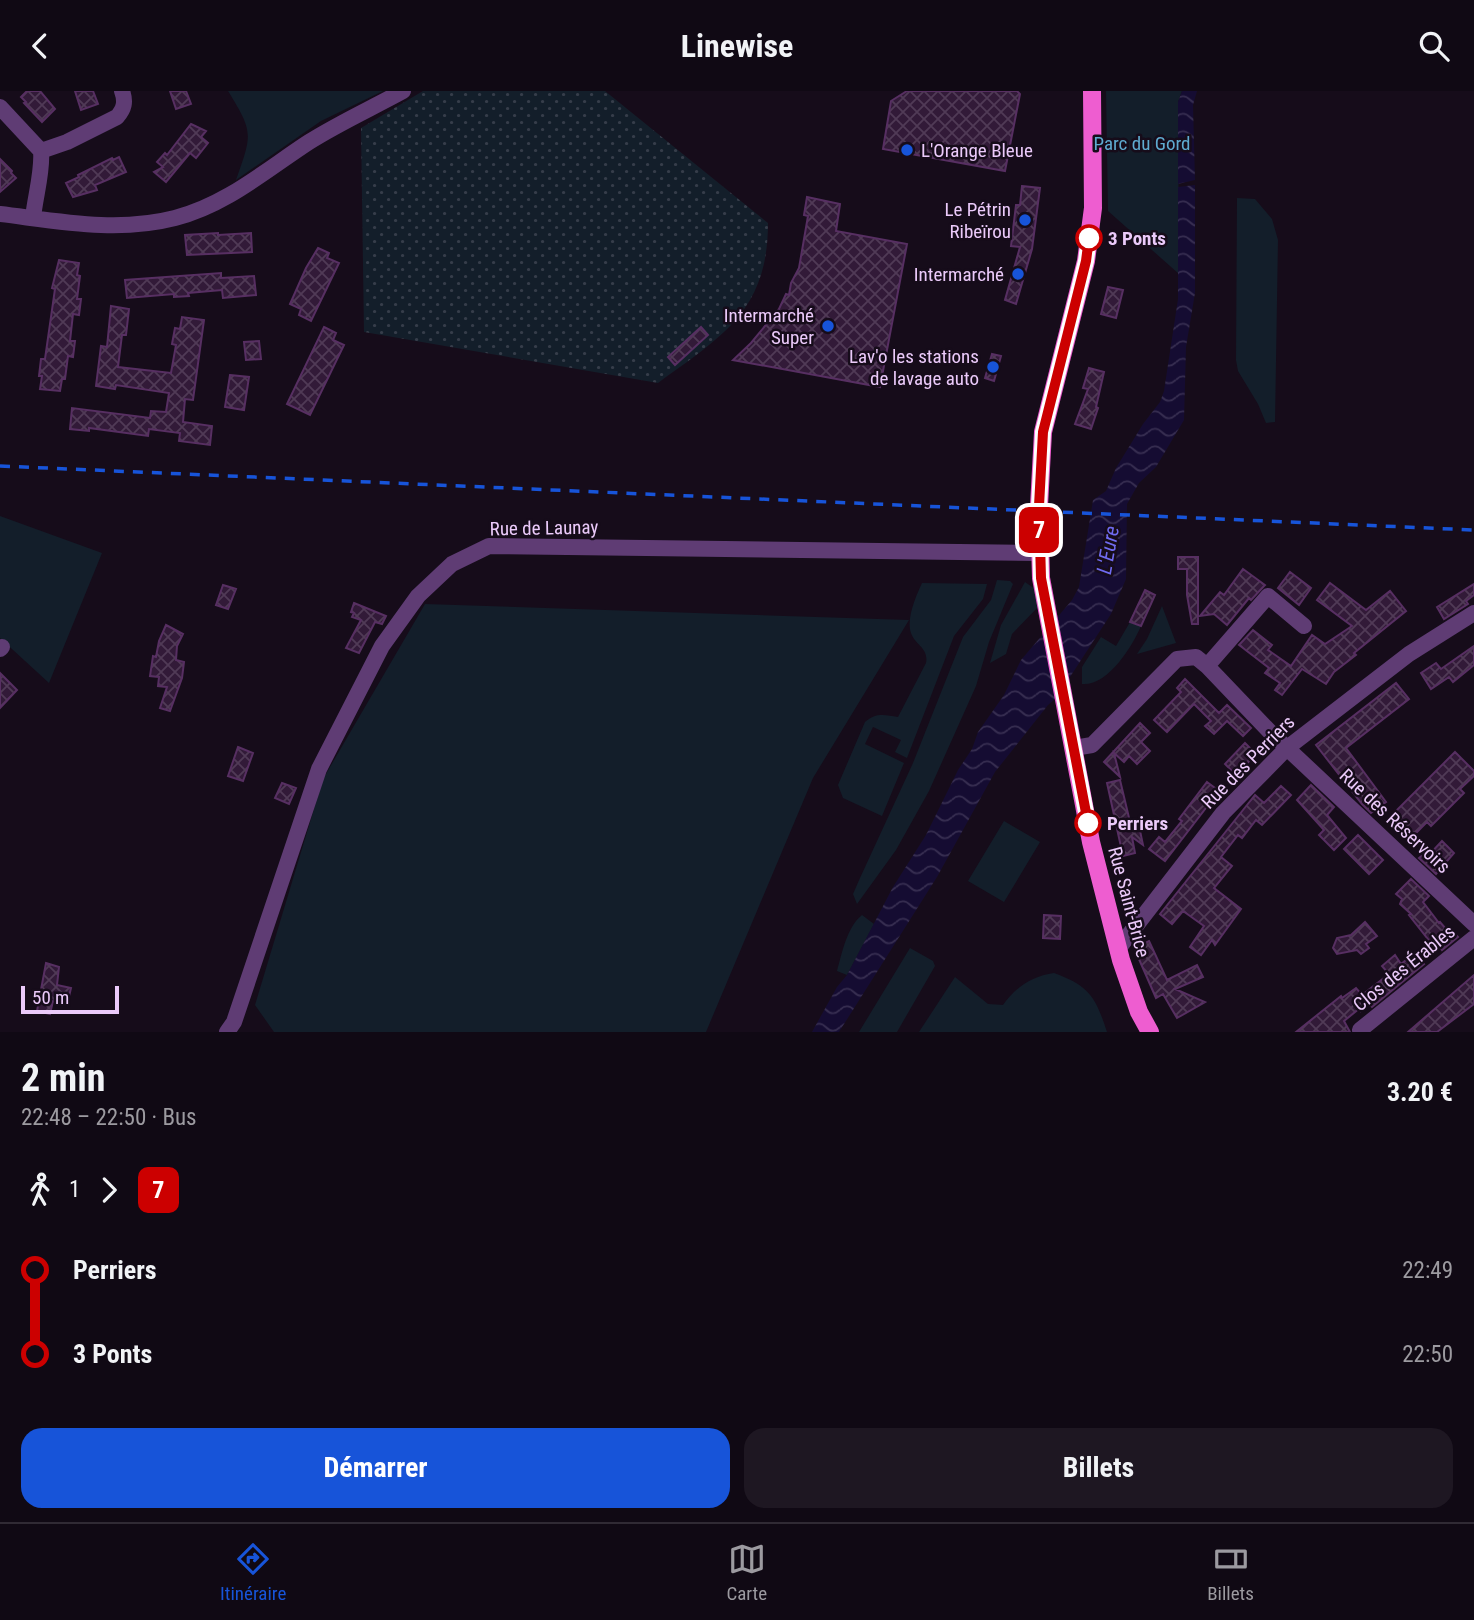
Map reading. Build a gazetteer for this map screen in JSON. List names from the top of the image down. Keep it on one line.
{"streets":{"main road":["Rue Saint-Brice"],"street":["Rue de Launay","Rue des Perriers","Rue des Réservoirs","Clos des Érables"]},"crossings":[["Rue de Launay","Rue Saint-Brice"],["Rue des Perriers","Rue des Réservoirs"],["Rue des Perriers","Rue Saint-Brice"]],"water":["L'Eure"],"parks":["Parc du Gord"],"places":["L'Orange Bleue","Le Pétrin Ribeïrou","3 Ponts","Intermarché","Intermarché Super","Lav'o les stations de lavage auto","Perriers"],"lines":["bus line 7"],"scale_bar":"50 m","page":{"header":"Linewise","on_map":"7","scale":"50 m","heading":["2 min","22:48 – 22:50 · Bus","3.20 €"],"legs":["1","7"],"list":[{"name":"Perriers","value":"22:49"},{"name":"3 Ponts","value":"22:50"}],"buttons":["Démarrer","Billets"],"tabs":["Itinéraire","Carte","Billets"]}}
